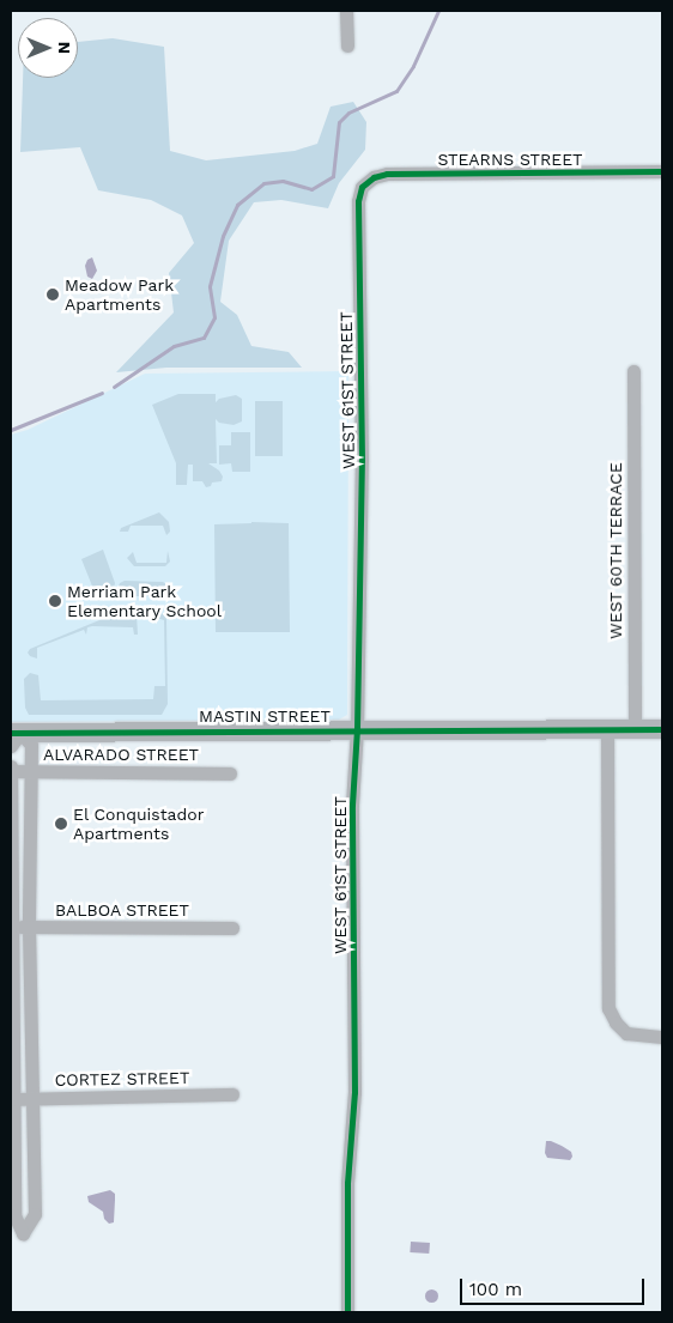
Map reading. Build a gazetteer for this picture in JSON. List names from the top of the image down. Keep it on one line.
{"streets":{"street":["STEARNS STREET","WEST 61ST STREET","WEST 60TH TERRACE","MASTIN STREET","ALVARADO STREET","BALBOA STREET","CORTEZ STREET"]},"crossings":[["STEARNS STREET","WEST 61ST STREET"],["WEST 61ST STREET","MASTIN STREET"],["WEST 60TH TERRACE","MASTIN STREET"]],"places":["Meadow Park Apartments","Merriam Park Elementary School","El Conquistador Apartments"],"scale_bar":"100 m","north":"right"}
